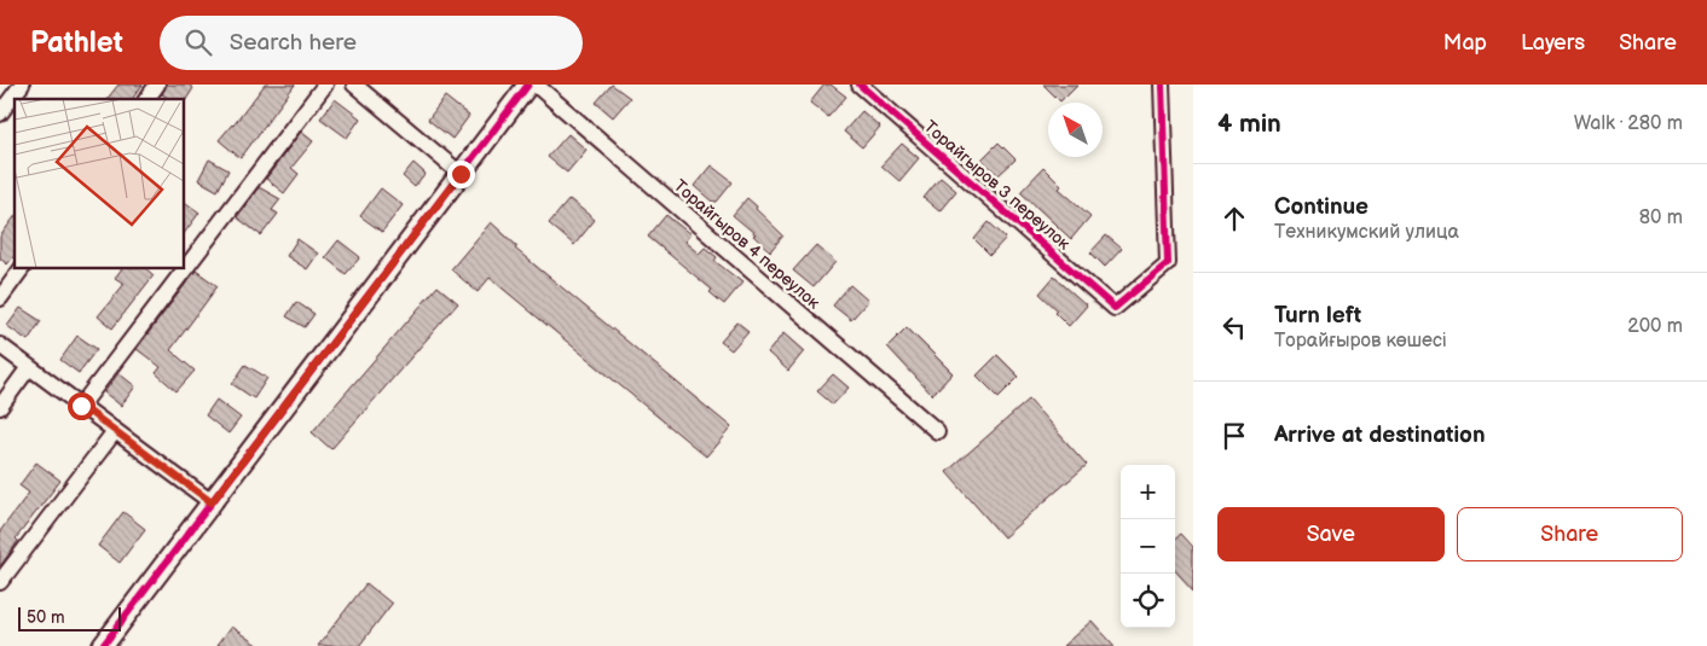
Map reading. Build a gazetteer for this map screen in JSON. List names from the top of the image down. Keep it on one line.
{"streets":{"street":["Торайгыров 3 переулок","Торайгыров 4 переулок"]},"scale_bar":"50 m","north":"top left","page":{"header":"Pathlet","search":"Search here","nav":["Map","Layers","Share"],"heading":["4 min","Walk · 280 m"],"list":[["Continue","Техникумский улица","80 m"],["Turn left","Торайғыров көшесі","200 m"],"Arrive at destination"],"map_buttons":["+","−"],"buttons":["Save","Share"],"scale":"50 m"}}
